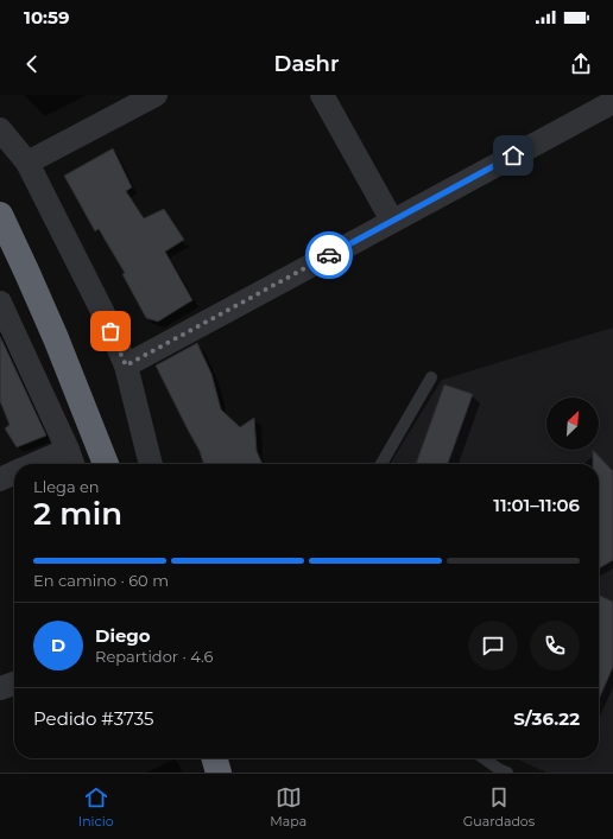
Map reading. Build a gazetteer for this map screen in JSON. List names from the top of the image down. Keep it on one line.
{"north":"top right","page":{"status":"10:59","header":"Dashr","heading":["2 min","Llega en","11:01–11:06"],"panel":["Diego","Repartidor · 4.6","Pedido #3735","S/36.22"],"bar":"En camino · 60 m","round":"D","tabs":["Inicio","Mapa","Guardados"]}}
